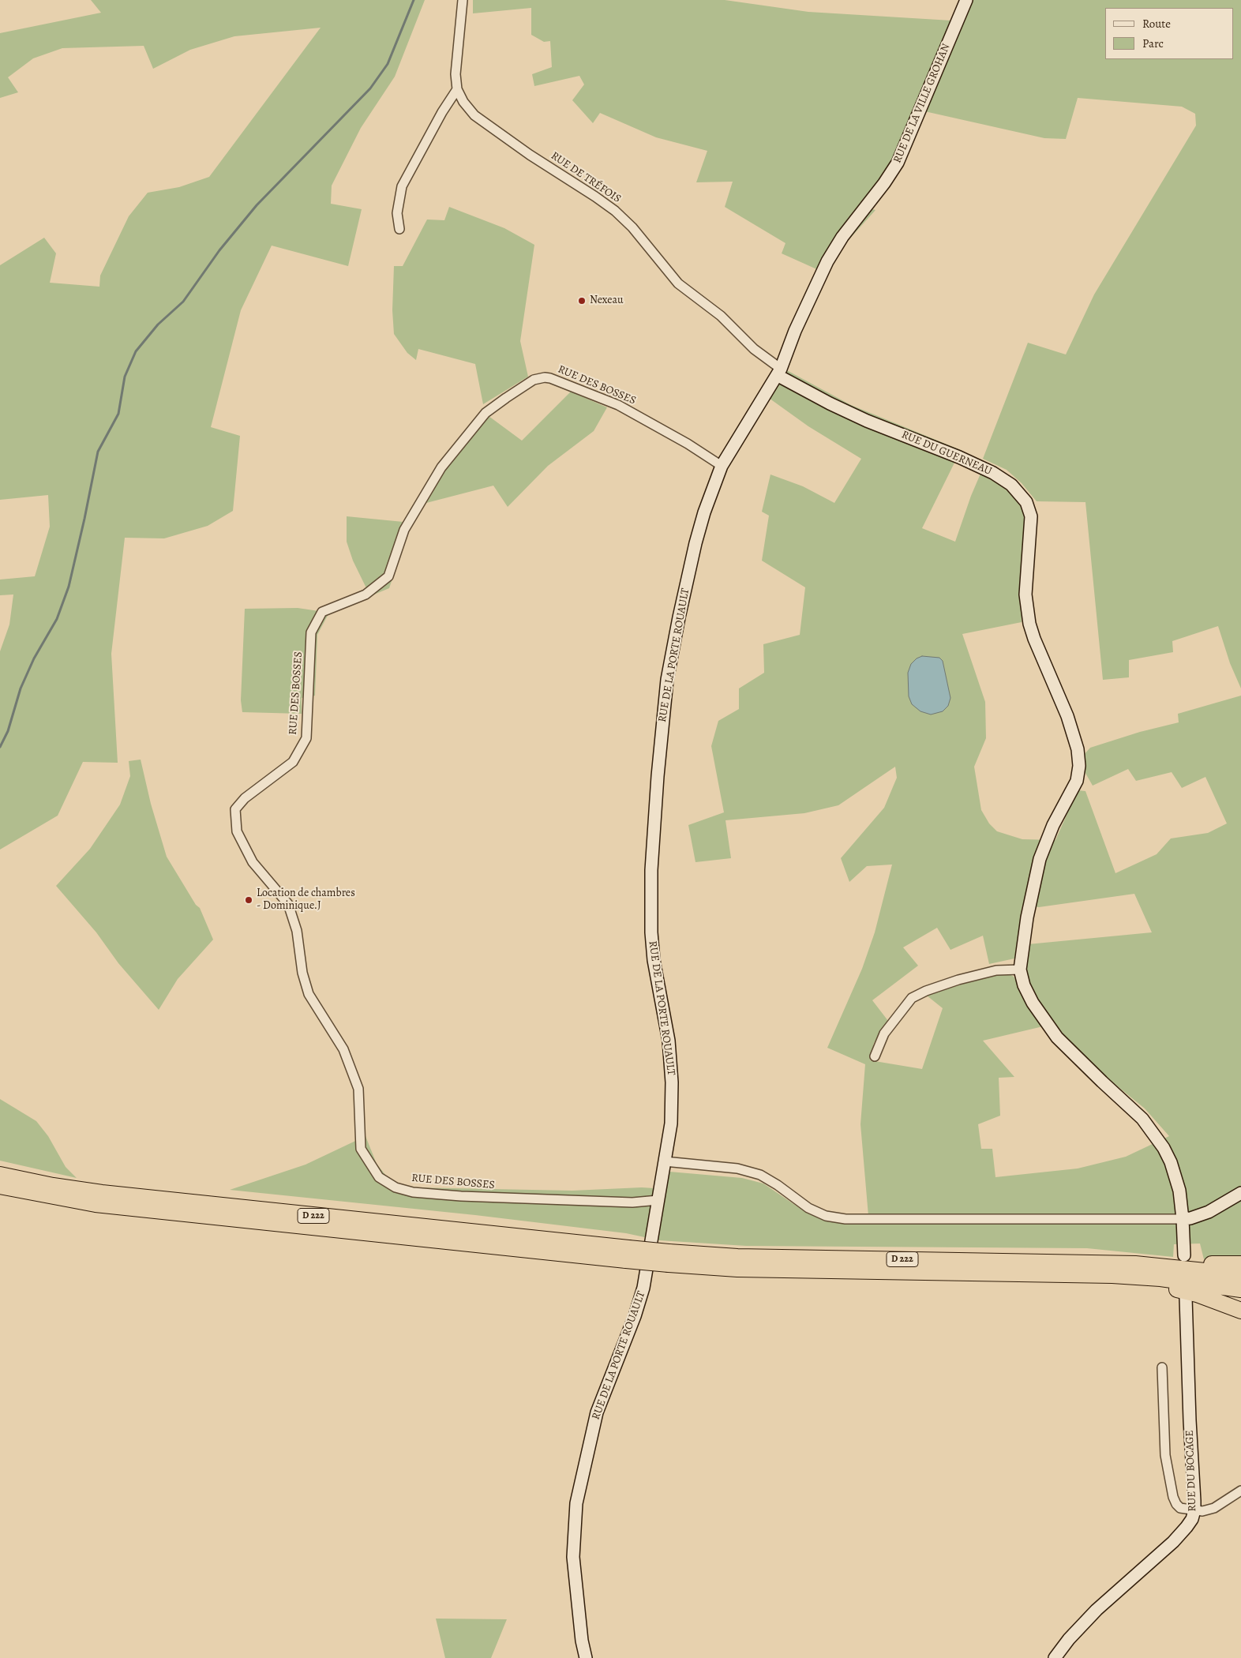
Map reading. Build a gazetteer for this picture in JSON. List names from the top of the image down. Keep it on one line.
{"streets":{"highway":["D 222"],"street":["RUE DE LA VILLE GROHAN","RUE DE TRÉFOIS","RUE DES BOSSES","RUE DU GUERNEAU","RUE DE LA PORTE ROUAULT","RUE DU BOCAGE"]},"crossings":[["RUE DE LA VILLE GROHAN","RUE DE TRÉFOIS"],["RUE DE LA VILLE GROHAN","RUE DU GUERNEAU"],["RUE DE LA VILLE GROHAN","RUE DE LA PORTE ROUAULT"],["RUE DE TRÉFOIS","RUE DU GUERNEAU"],["RUE DE TRÉFOIS","RUE DE LA PORTE ROUAULT"],["RUE DES BOSSES","RUE DE LA PORTE ROUAULT"],["RUE DU GUERNEAU","RUE DE LA PORTE ROUAULT"]],"places":["Nexeau","Location de chambres - Dominique.J"],"legend":["Route","Parc"]}
